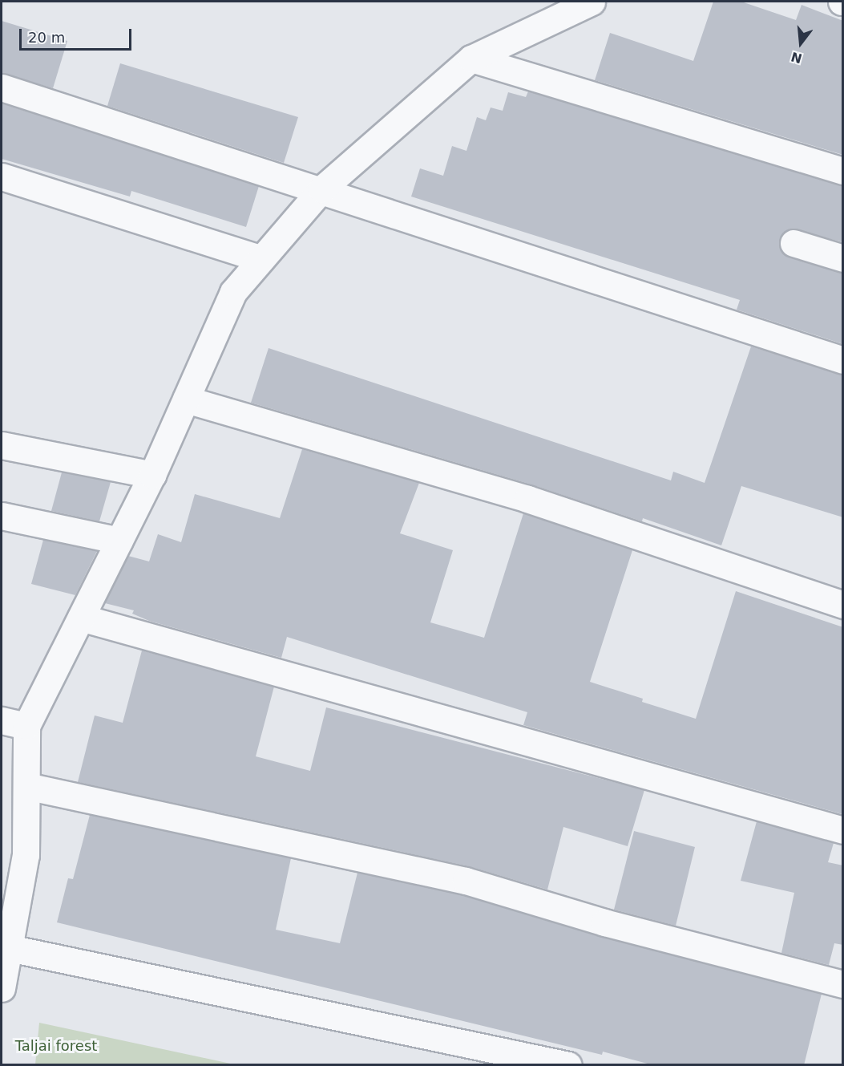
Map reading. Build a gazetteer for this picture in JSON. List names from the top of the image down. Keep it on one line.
{"parks":["Taljai forest"],"scale_bar":"20 m","north":"bottom"}
